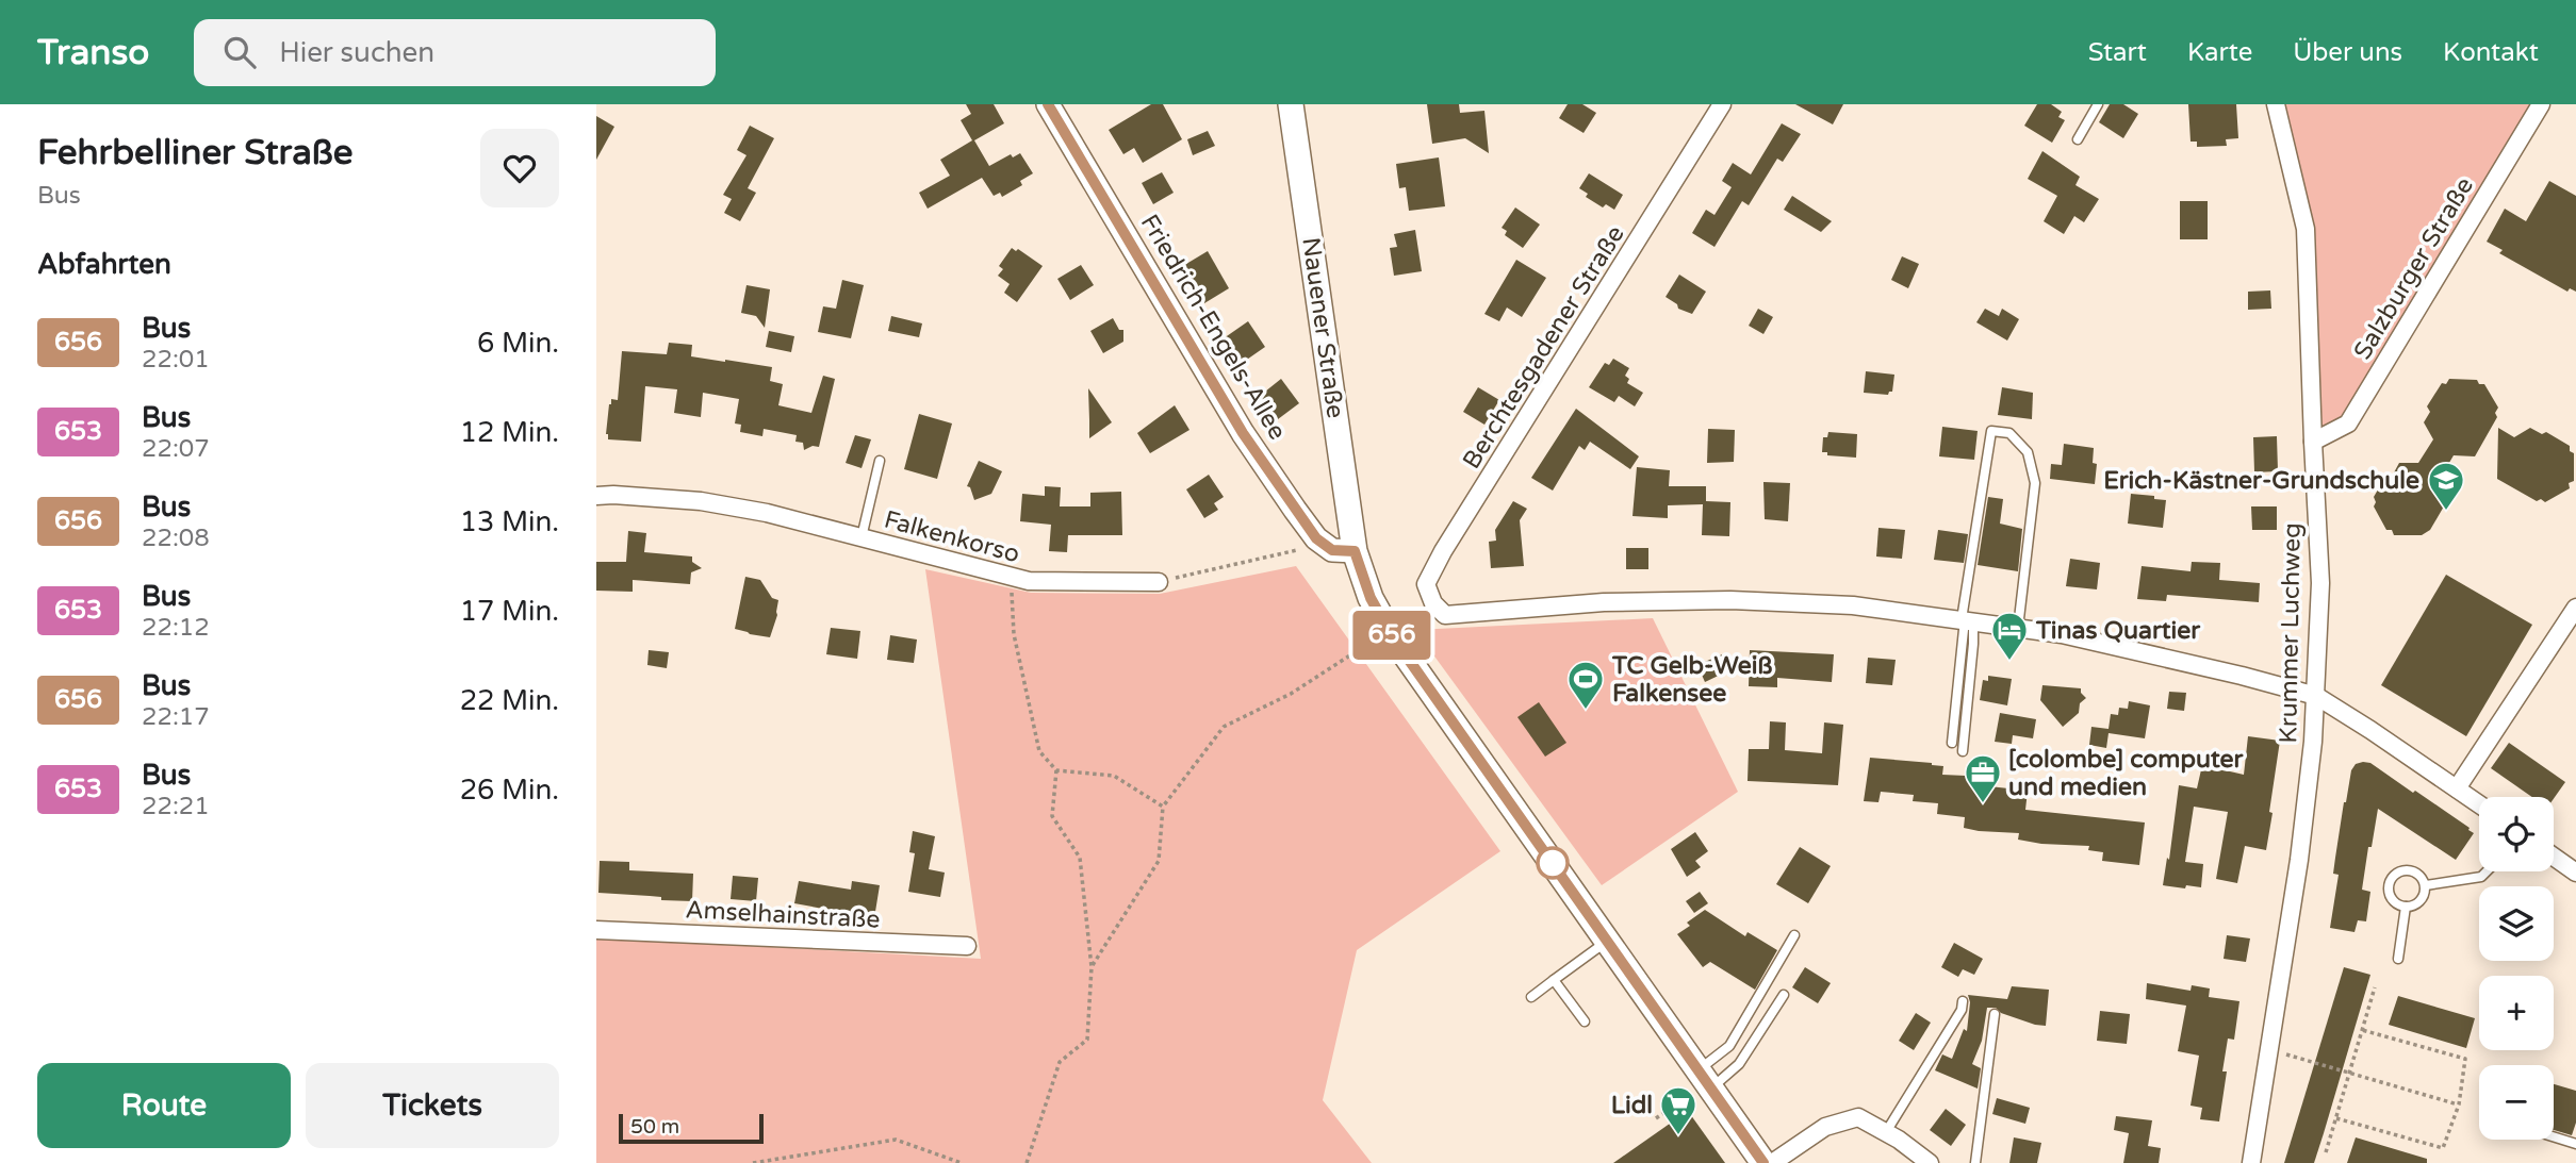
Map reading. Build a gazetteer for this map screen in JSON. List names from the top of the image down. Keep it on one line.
{"streets":{"main road":["Nauener Straße"],"street":["Salzburger Straße","Friedrich-Engels-Allee","Berchtesgadener Straße","Falkenkorso","Krummer Luchweg","Amselhainstraße"]},"crossings":[["Salzburger Straße","Krummer Luchweg"],["Friedrich-Engels-Allee","Nauener Straße"]],"places":{"school or university":["Erich-Kästner-Grundschule"],"hotel":["Tinas Quartier"],"sports":["TC Gelb-Weiß Falkensee"],"office":["[colombe] computer und medien"],"supermarket":["Lidl"]},"lines":["bus line 656"],"scale_bar":"50 m","page":{"header":"Transo","search":"Hier suchen","nav":["Start","Karte","Über uns","Kontakt"],"heading":[["Fehrbelliner Straße","Bus"],"Abfahrten"],"on_map":"656","list":[{"mark":"656","name":"Bus","note":"22:01","value":"6 Min."},{"mark":"653","name":"Bus","note":"22:07","value":"12 Min."},{"mark":"656","name":"Bus","note":"22:08","value":"13 Min."},{"mark":"653","name":"Bus","note":"22:12","value":"17 Min."},{"mark":"656","name":"Bus","note":"22:17","value":"22 Min."},{"mark":"653","name":"Bus","note":"22:21","value":"26 Min."}],"map_buttons":["+","−"],"buttons":["Route","Tickets"],"scale":"50 m"}}
